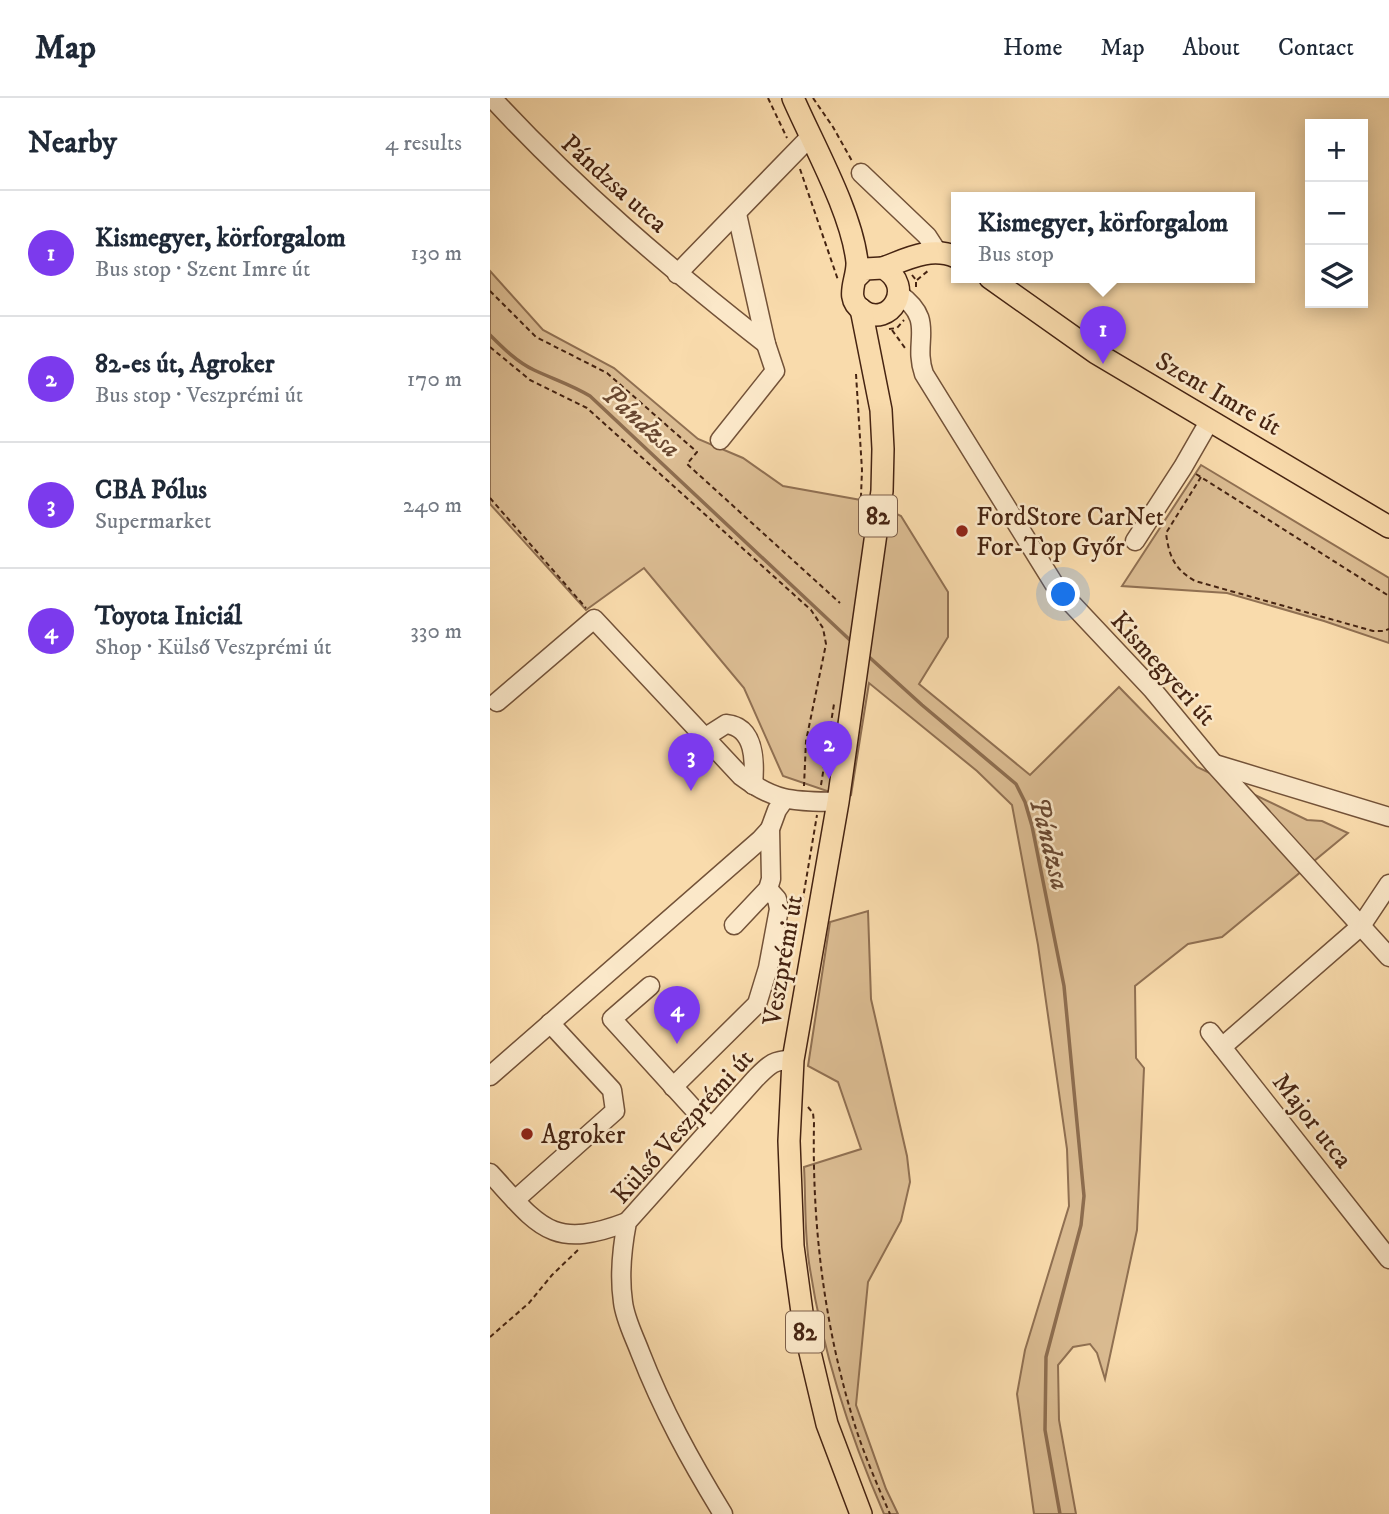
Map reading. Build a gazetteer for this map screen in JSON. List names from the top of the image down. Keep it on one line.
{"streets":{"main road":["Szent Imre út","82","Veszprémi út"],"street":["Pándzsa utca","Kismegyeri út","Major utca","Külső Veszprémi út"]},"crossings":[["82","Kismegyeri út"],["82","Veszprémi út"],["Kismegyeri út","Veszprémi út"],["Veszprémi út","Külső Veszprémi út"]],"water":["Pándzsa"],"places":["FordStore CarNet For-Top Győr","Agroker"],"page":{"header":"Map","nav":["Home","Map","About","Contact"],"heading":["Nearby","4 results"],"map_buttons":["+","−"],"list":[{"mark":"1","name":"Kismegyer, körforgalom","note":"Bus stop · Szent Imre út","value":"130 m"},{"mark":"2","name":"82-es út, Agroker","note":"Bus stop · Veszprémi út","value":"170 m"},{"mark":"3","name":"CBA Pólus","note":"Supermarket","value":"240 m"},{"mark":"4","name":"Toyota Iniciál","note":"Shop · Külső Veszprémi út","value":"330 m"}],"popup":["Kismegyer, körforgalom","Bus stop"],"pins":["1","2","3","4"]}}
